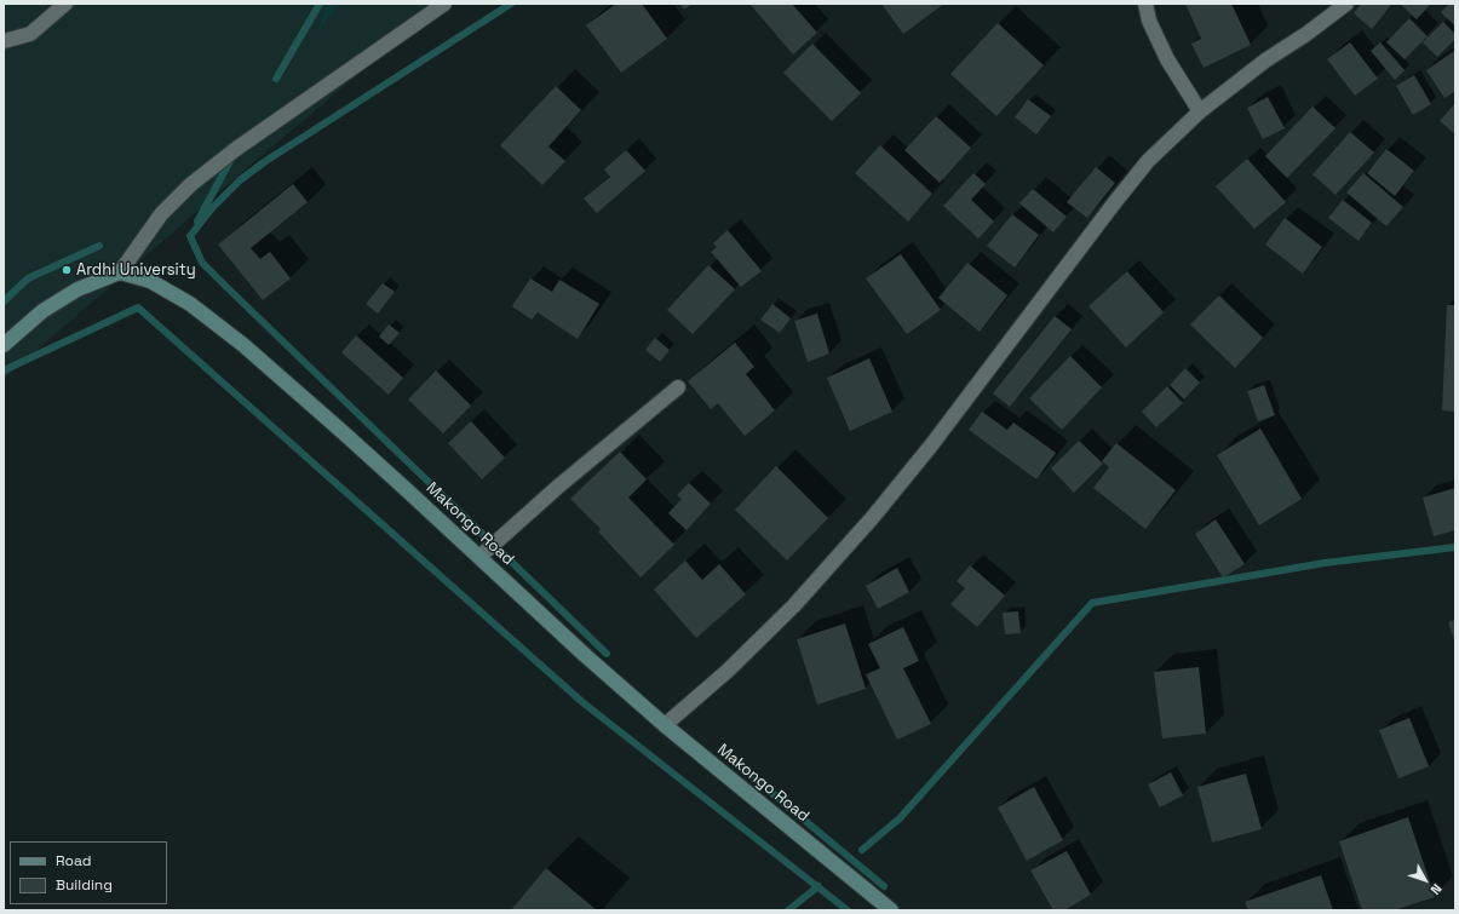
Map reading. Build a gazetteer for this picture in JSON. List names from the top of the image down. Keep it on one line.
{"streets":{"street":["Makongo Road"]},"places":["Ardhi University"],"legend":["Road","Building"],"north":"bottom right"}
